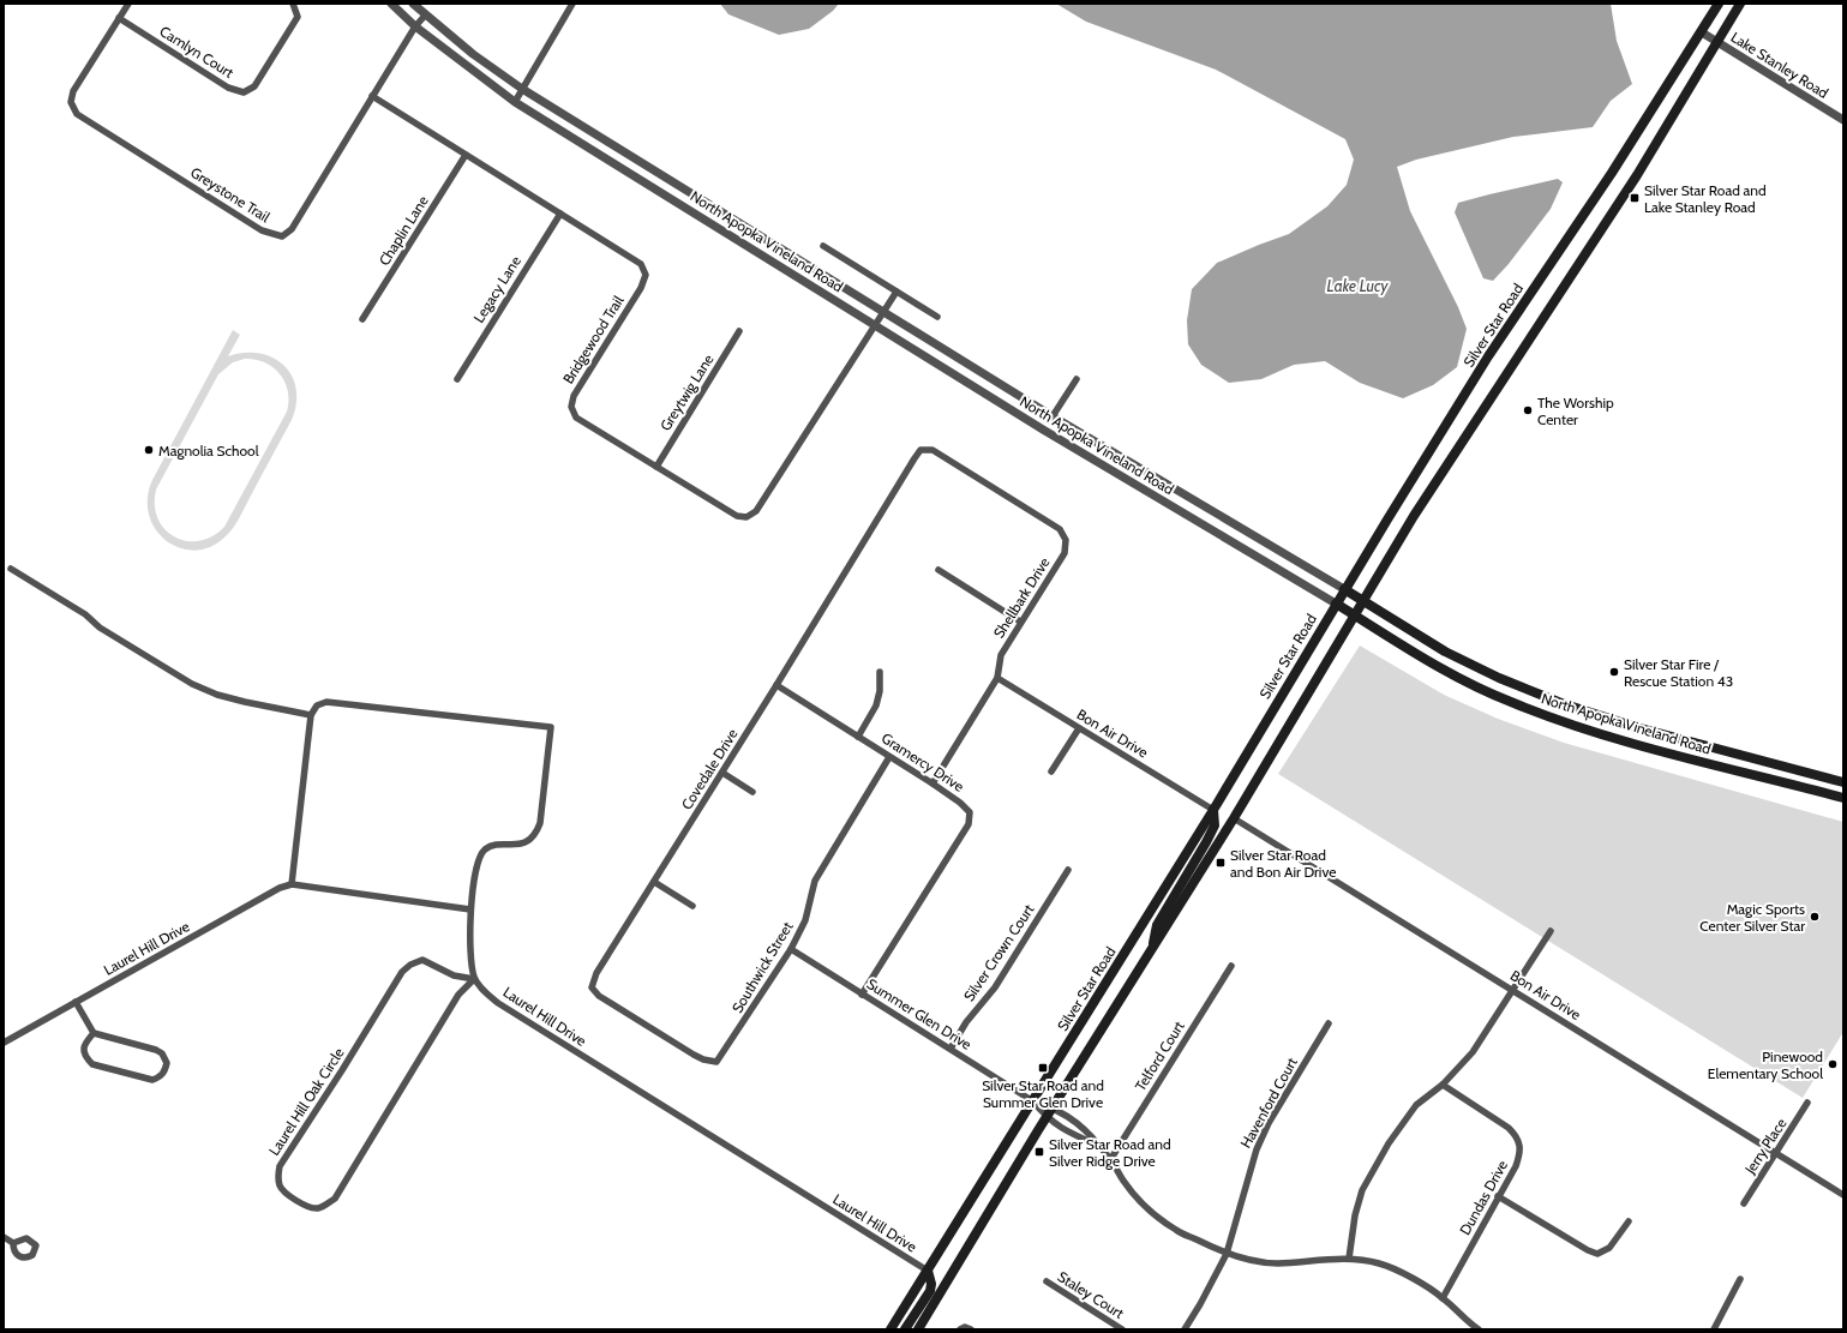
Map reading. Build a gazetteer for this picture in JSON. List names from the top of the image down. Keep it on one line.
{"streets":{"main road":["North Apopka Vineland Road","Silver Star Road"],"street":["Camlyn Court","Lake Stanley Road","Greystone Trail","Chaplin Lane","Legacy Lane","Bridgewood Trail","Greytwig Lane","Shellbark Drive","Bon Air Drive","Gramercy Drive","Covedale Drive","Laurel Hill Drive","Silver Crown Court","Southwick Street","Summer Glen Drive","Telford Court","Laurel Hill Oak Circle","Havenford Court","Jerry Place","Dundas Drive","Staley Court"]},"crossings":[["Camlyn Court","Greystone Trail"],["Lake Stanley Road","Silver Star Road"],["Greystone Trail","North Apopka Vineland Road"],["Greystone Trail","Bridgewood Trail"],["Chaplin Lane","Bridgewood Trail"],["North Apopka Vineland Road","Silver Star Road"],["North Apopka Vineland Road","Bridgewood Trail"],["Legacy Lane","Bridgewood Trail"],["Silver Star Road","Bon Air Drive"],["Silver Star Road","Laurel Hill Drive"],["Silver Star Road","Summer Glen Drive"],["Bridgewood Trail","Greytwig Lane"],["Shellbark Drive","Bon Air Drive"],["Shellbark Drive","Gramercy Drive"],["Shellbark Drive","Covedale Drive"],["Bon Air Drive","Jerry Place"],["Gramercy Drive","Covedale Drive"],["Gramercy Drive","Southwick Street"],["Gramercy Drive","Summer Glen Drive"],["Covedale Drive","Southwick Street"],["Laurel Hill Drive","Laurel Hill Oak Circle"],["Silver Crown Court","Summer Glen Drive"],["Southwick Street","Summer Glen Drive"]],"water":["Lake Lucy"],"places":{"transit":["Silver Star Road and Lake Stanley Road","Silver Star Road and Bon Air Drive","Silver Star Road and Summer Glen Drive","Silver Star Road and Silver Ridge Drive"],"other":["The Worship Center","Magnolia School","Silver Star Fire / Rescue Station 43","Magic Sports Center Silver Star","Pinewood Elementary School"]}}
